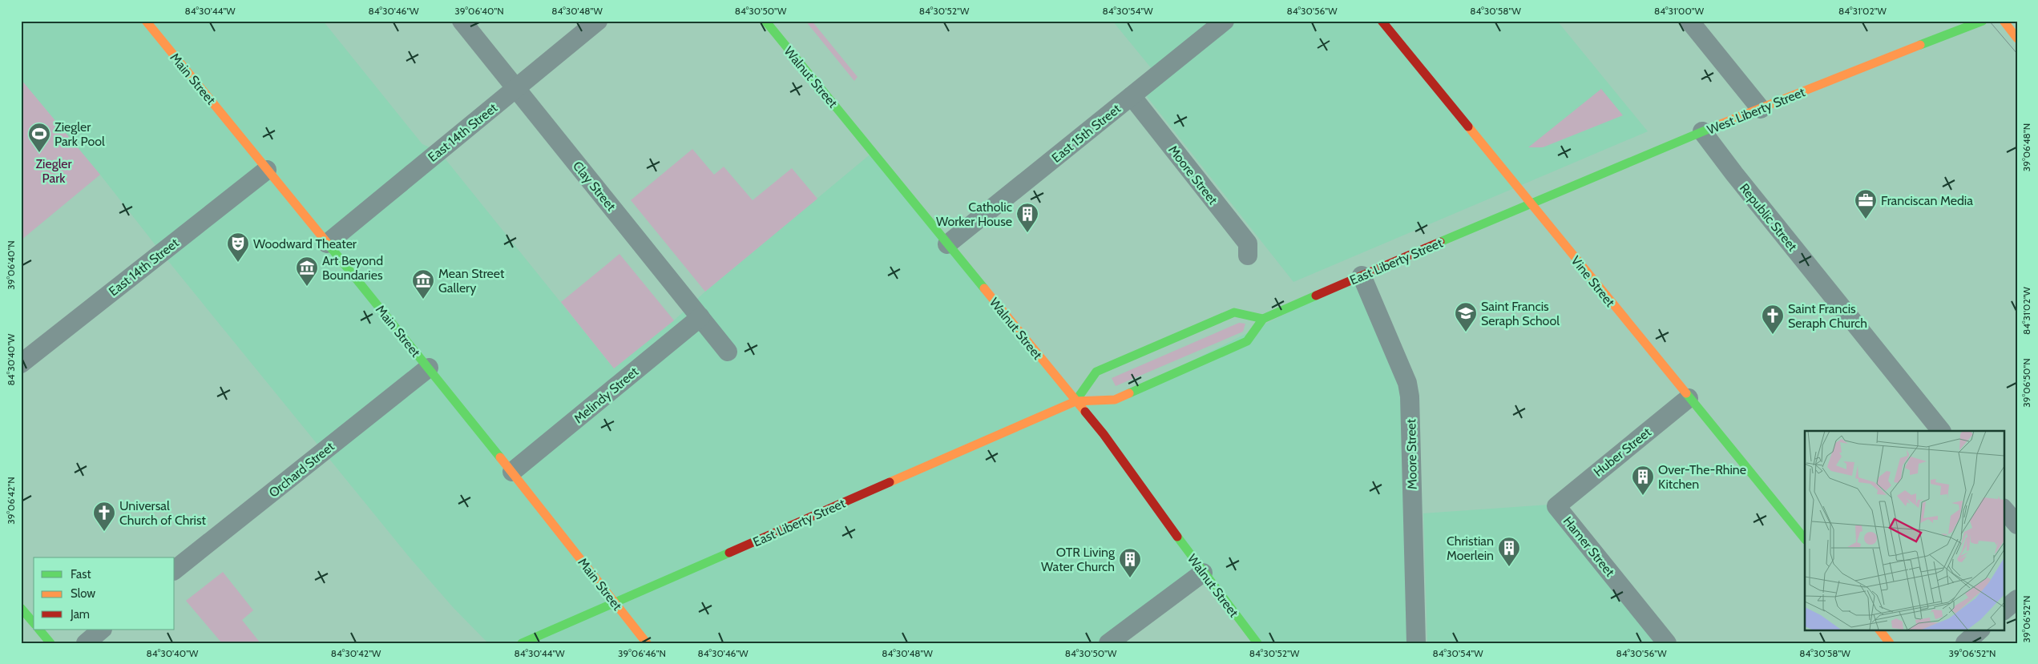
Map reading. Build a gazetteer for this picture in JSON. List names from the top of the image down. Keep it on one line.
{"streets":{"main road":["Walnut Street","Main Street","West Liberty Street","East Liberty Street","Vine Street"],"street":["East 14th Street","East 15th Street","Moore Street","Clay Street","Republic Street","Melindy Street","Huber Street","Orchard Street","Hamer Street"]},"crossings":[["Walnut Street","East 15th Street"],["Walnut Street","East Liberty Street"],["Main Street","East 14th Street"],["Main Street","East Liberty Street"],["Main Street","Melindy Street"],["Main Street","Orchard Street"],["West Liberty Street","Republic Street"],["West Liberty Street","East Liberty Street"],["West Liberty Street","Vine Street"],["East 14th Street","Clay Street"],["East 15th Street","Moore Street"],["Moore Street","East Liberty Street"],["Clay Street","Melindy Street"],["East Liberty Street","Vine Street"],["Vine Street","Huber Street"],["Huber Street","Hamer Street"]],"parks":["Ziegler Park"],"places":{"sports":["Ziegler Park Pool"],"office":["Franciscan Media"],"building":["Catholic Worker House","Over-The-Rhine Kitchen","Christian Moerlein","OTR Living Water Church"],"theatre":["Woodward Theater"],"museum":["Art Beyond Boundaries","Mean Street Gallery"],"school or university":["Saint Francis Seraph School"],"church":["Saint Francis Seraph Church","Universal Church of Christ"]},"legend":["Fast","Slow","Jam"],"coordinates":["84°30'44\"W","84°30'46\"W","39°06'40\"N","84°30'48\"W","84°30'50\"W","84°30'52\"W","84°30'54\"W","84°30'56\"W","84°30'58\"W","84°31'00\"W","84°31'02\"W","39°06'48\"N","84°30'40\"W","39°06'50\"N","39°06'42\"N","39°06'52\"N","84°30'42\"W","39°06'46\"N"]}
